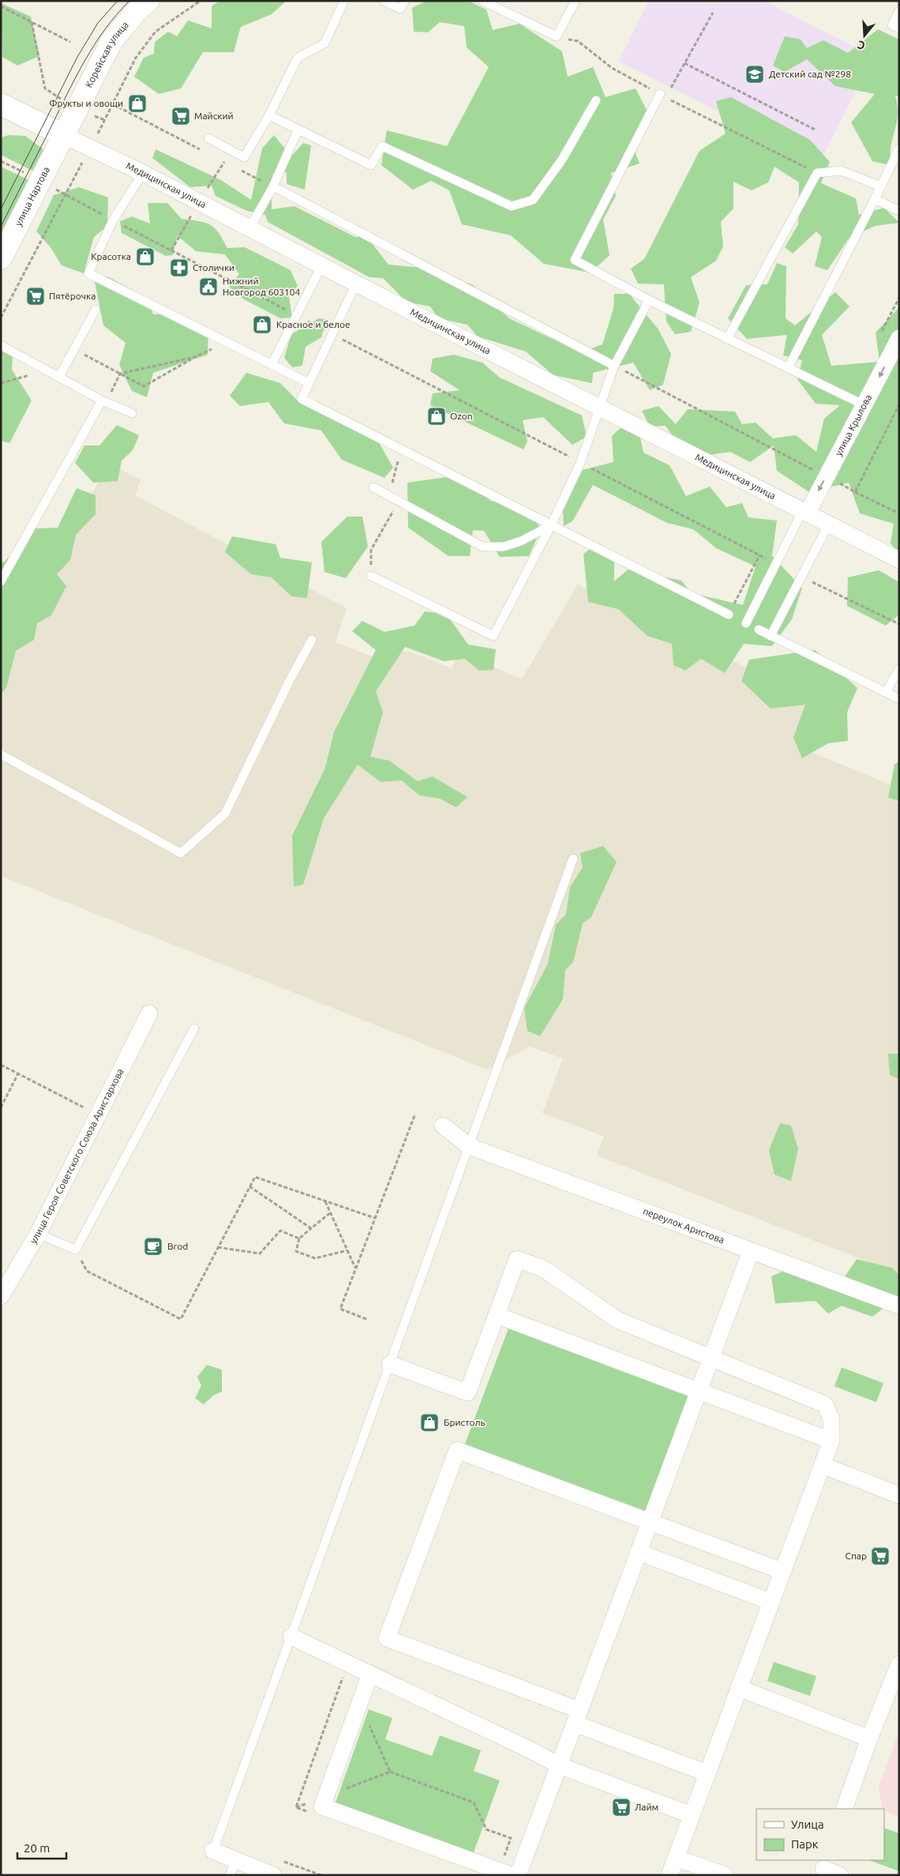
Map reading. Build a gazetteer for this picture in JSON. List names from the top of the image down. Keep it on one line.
{"streets":{"street":["Корейская улица","Медицинская улица","улица Нартова","улица Крылова","улица Героя Советского Союза Аристархова","переулок Аристова"]},"crossings":[["Корейская улица","Медицинская улица"],["Корейская улица","улица Нартова"],["Медицинская улица","улица Нартова"],["Медицинская улица","улица Крылова"]],"one_way":["улица Крылова"],"places":{"school or university":["Детский сад №298"],"shop":["Фрукты и овощи","Красотка","Красное и белое","Ozon","Бристоль"],"supermarket":["Майский","Пятёрочка","Спар","Лайм"],"pharmacy":["Столички"],"public building":["Нижний Новгород 603104"],"cafe":["Brod"]},"legend":["Улица","Парк"],"scale_bar":"20 m","north":"bottom"}
